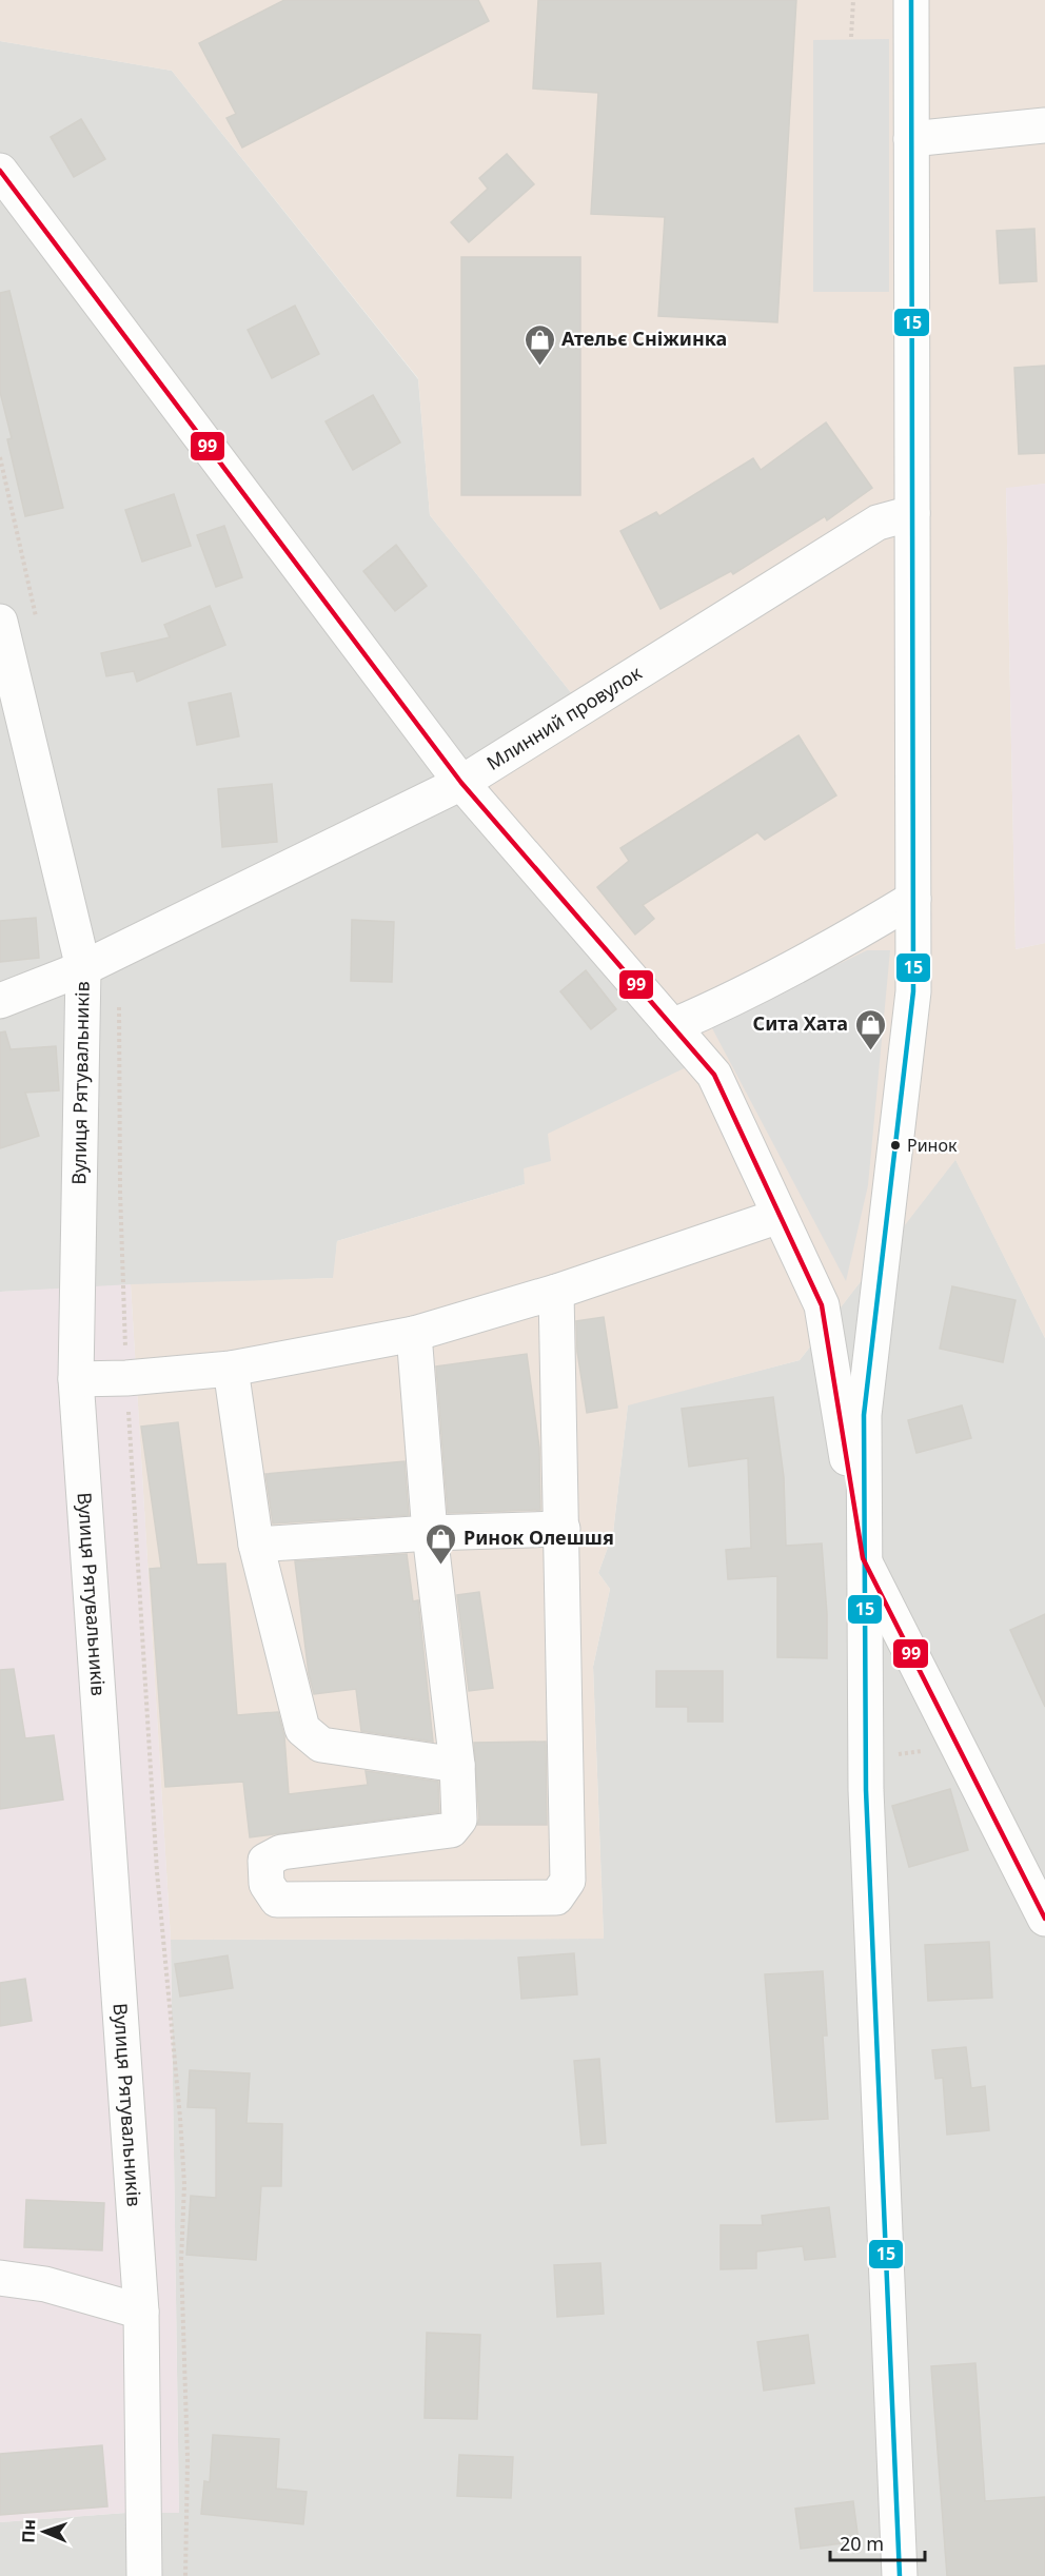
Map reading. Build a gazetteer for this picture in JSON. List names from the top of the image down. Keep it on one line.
{"streets":{"street":["Млинний провулок","Вулиця Рятувальників"]},"crossings":[["Млинний провулок","Вулиця Рятувальників"]],"places":{"shop":["Ательє Сніжинка","Сита Хата","Ринок Олешшя"],"other":["Ринок"]},"lines":["transit line 15","transit line 99"],"scale_bar":"20 m","north":"left"}
